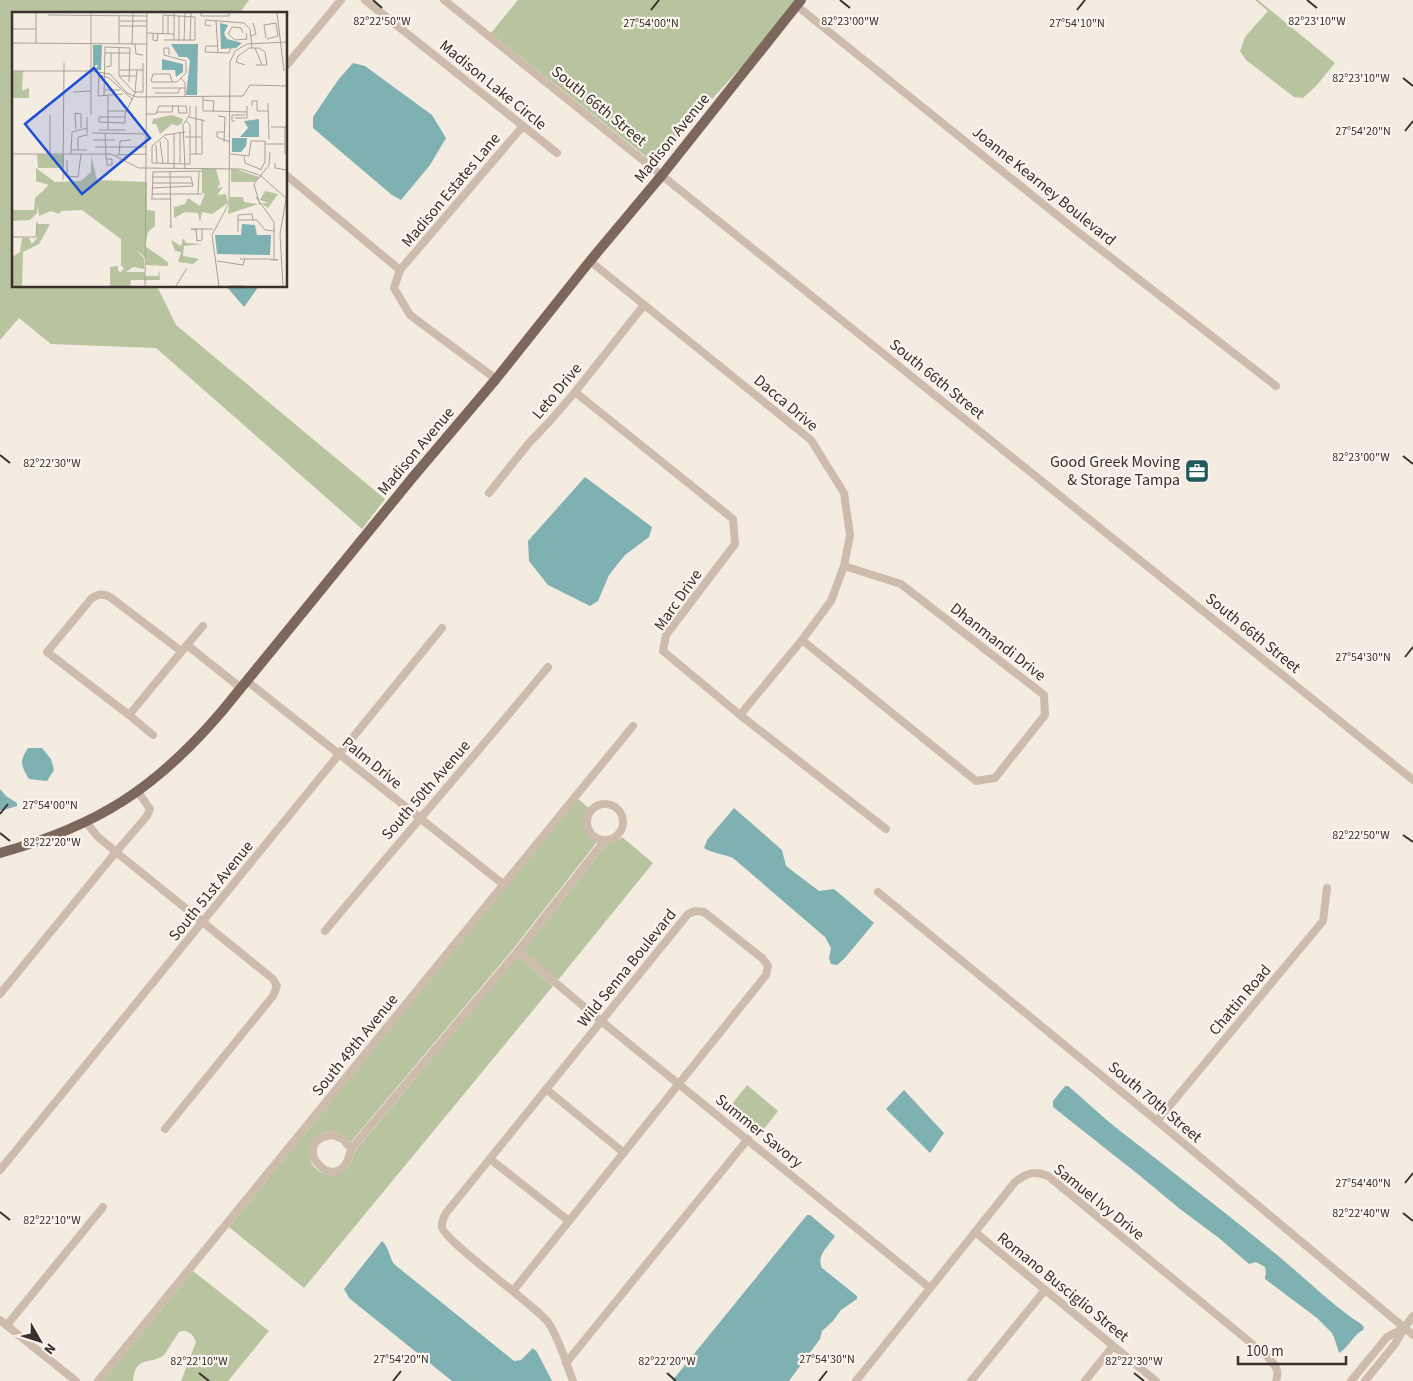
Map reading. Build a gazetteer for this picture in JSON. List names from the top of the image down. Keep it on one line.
{"streets":{"main road":["Madison Avenue"],"street":["Madison Lake Circle","South 66th Street","Joanne Kearney Boulevard","Madison Estates Lane","Leto Drive","Dacca Drive","Marc Drive","Dhanmandi Drive","Palm Drive","South 50th Avenue","South 51st Avenue","Wild Senna Boulevard","Chattin Road","South 49th Avenue","South 70th Street","Summer Savory","Samuel Ivy Drive","Romano Busciglio Street"]},"crossings":[["Madison Lake Circle","Madison Estates Lane"],["South 66th Street","Madison Avenue"],["Madison Avenue","Joanne Kearney Boulevard"],["Madison Avenue","Dacca Drive"],["Madison Avenue","Palm Drive"],["Leto Drive","Dacca Drive"],["Leto Drive","Marc Drive"],["Dacca Drive","Marc Drive"],["Dacca Drive","Dhanmandi Drive"],["Palm Drive","South 50th Avenue"],["Palm Drive","South 51st Avenue"],["Palm Drive","South 49th Avenue"],["Wild Senna Boulevard","Summer Savory"],["Chattin Road","South 70th Street"],["Summer Savory","Samuel Ivy Drive"],["Samuel Ivy Drive","Romano Busciglio Street"]],"places":{"office":["Good Greek Moving & Storage Tampa"]},"scale_bar":"100 m","north":"bottom right","coordinates":["82°22'50\"W","82°23'00\"W","82°23'10\"W","27°54'00\"N","27°54'10\"N","27°54'20\"N","82°22'30\"W","27°54'30\"N","82°22'20\"W","27°54'40\"N","82°22'40\"W","82°22'10\"W"]}
